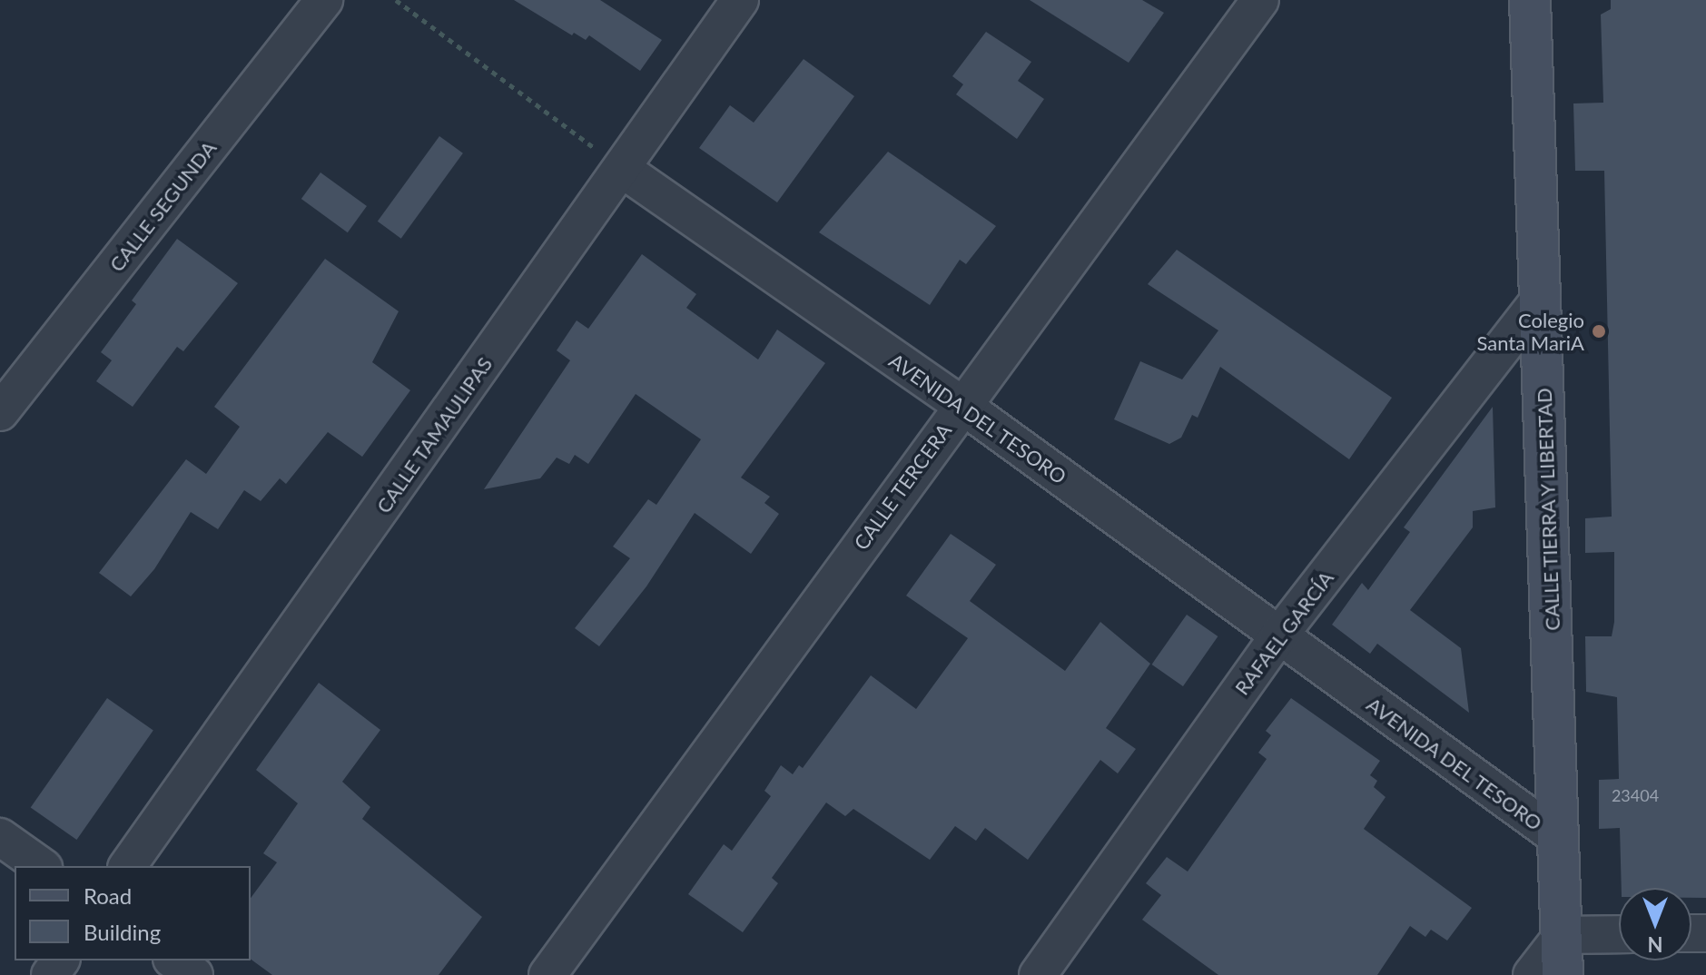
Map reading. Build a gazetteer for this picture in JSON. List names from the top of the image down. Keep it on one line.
{"streets":{"street":["CALLE SEGUNDA","AVENIDA DEL TESORO","CALLE TAMAULIPAS","CALLE TERCERA","CALLE TIERRA Y LIBERTAD","RAFAEL GARCÍA"]},"crossings":[["AVENIDA DEL TESORO","CALLE TAMAULIPAS"],["AVENIDA DEL TESORO","CALLE TERCERA"],["AVENIDA DEL TESORO","CALLE TIERRA Y LIBERTAD"],["AVENIDA DEL TESORO","RAFAEL GARCÍA"],["CALLE TIERRA Y LIBERTAD","RAFAEL GARCÍA"]],"places":["Colegio Santa MariA"],"house_numbers":["23404"],"legend":["Road","Building"],"north":"bottom"}
